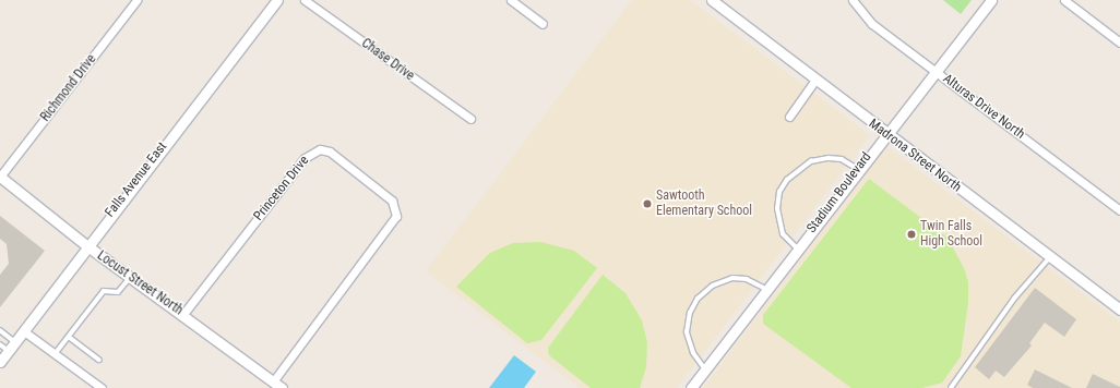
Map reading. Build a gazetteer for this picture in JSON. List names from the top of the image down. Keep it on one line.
{"streets":{"street":["Chase Drive","Richmond Drive","Alturas Drive North","Madrona Street North","Falls Avenue East","Princeton Drive","Stadium Boulevard","Locust Street North"]},"crossings":[["Richmond Drive","Locust Street North"],["Alturas Drive North","Stadium Boulevard"],["Madrona Street North","Stadium Boulevard"],["Falls Avenue East","Locust Street North"],["Princeton Drive","Locust Street North"]],"places":["Sawtooth Elementary School","Twin Falls High School"]}
